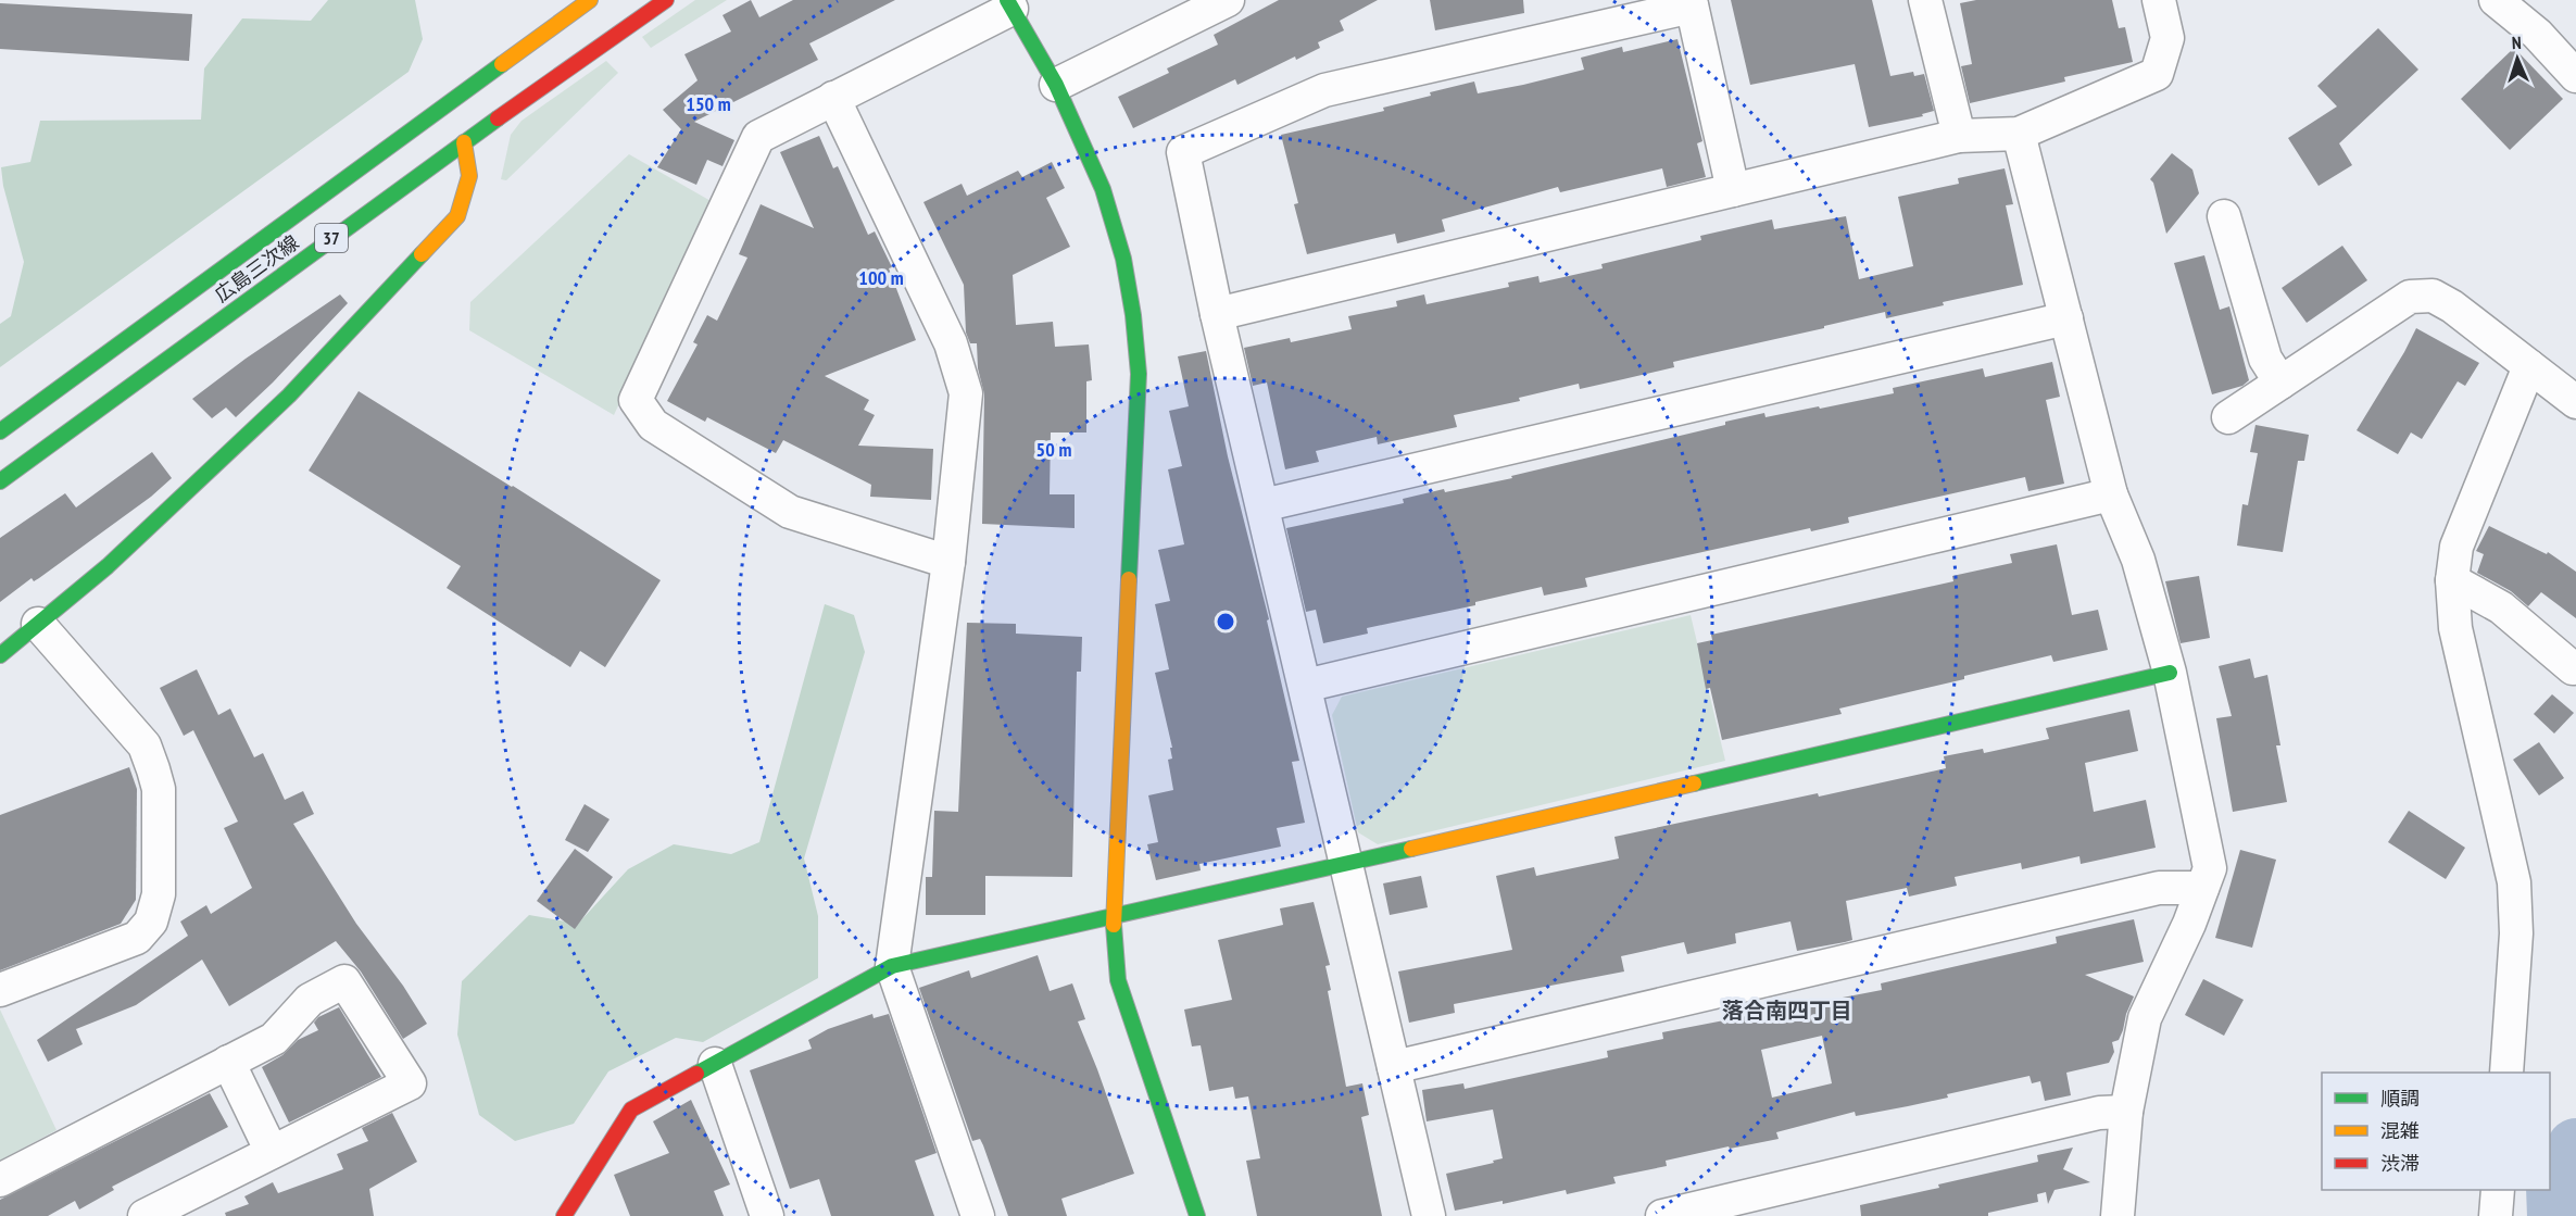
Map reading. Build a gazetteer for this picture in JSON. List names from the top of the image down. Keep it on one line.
{"streets":{"street":["37","広島三次線"]},"districts":["落合南四丁目"],"legend":["順調","混雑","渋滞"],"north":"top","rings":["150 m","100 m","50 m"]}
